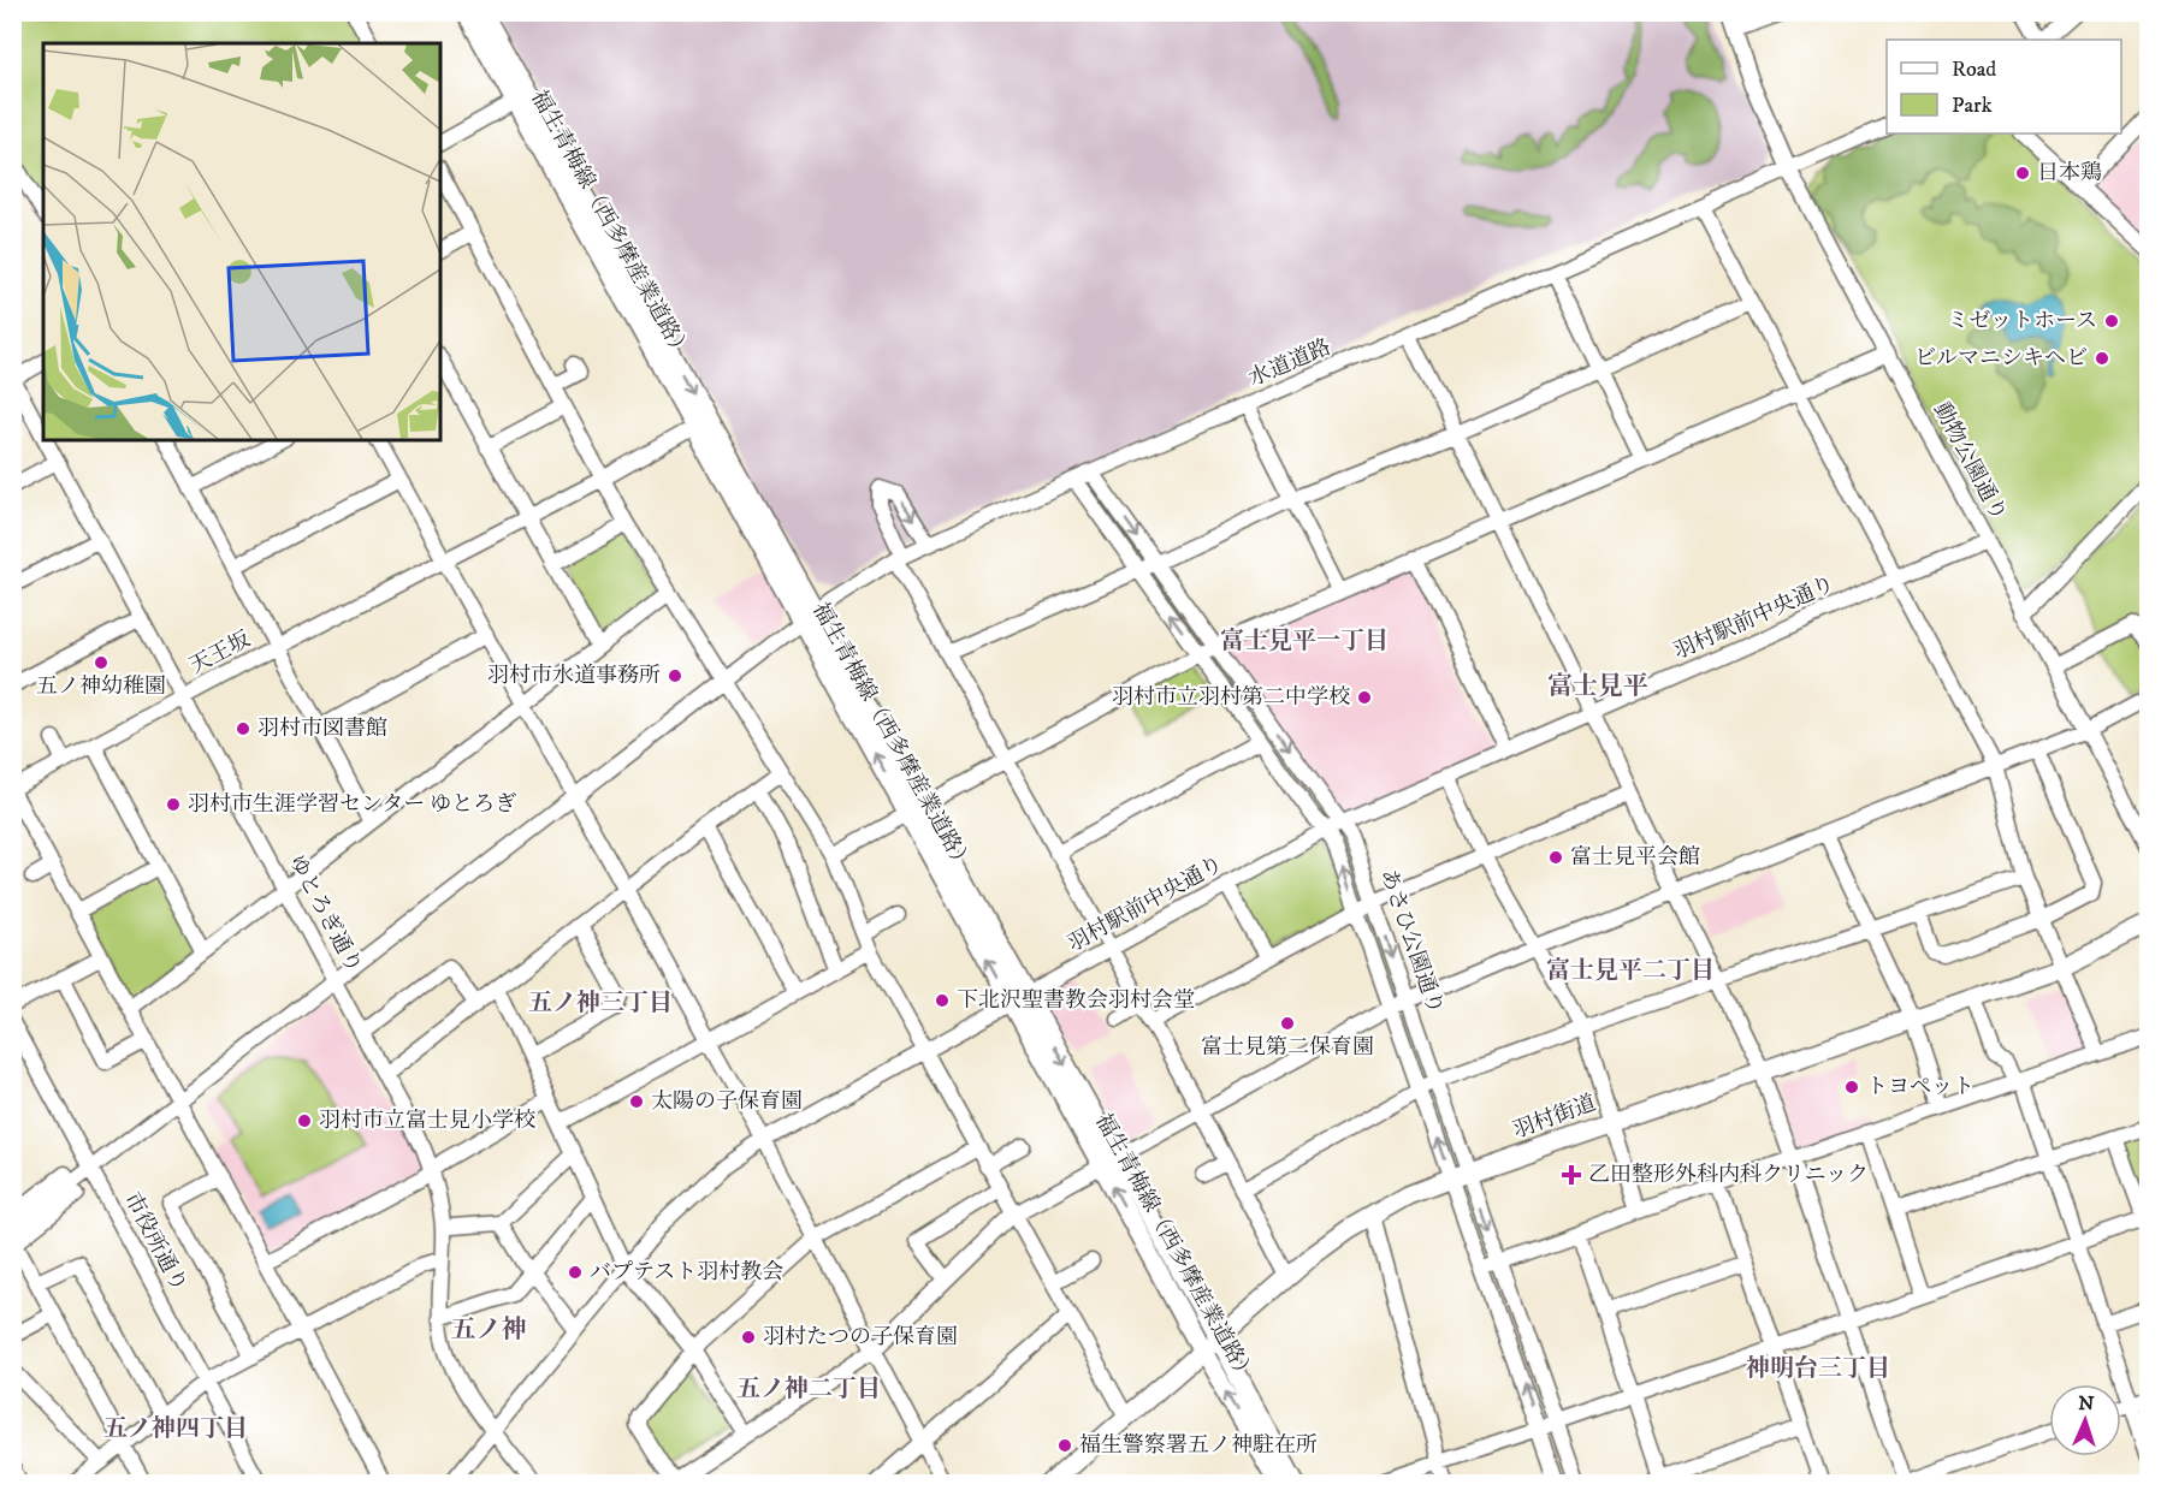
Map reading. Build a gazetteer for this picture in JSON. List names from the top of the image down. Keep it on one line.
{"streets":{"main road":["福生青梅線（西多摩産業道路）","羽村街道"],"street":["水道道路","動物公園通り","羽村駅前中央通り","天王坂","ゆとろぎ通り","あさひ公園通り","市役所通り"]},"crossings":[["福生青梅線（西多摩産業道路）","水道道路"],["福生青梅線（西多摩産業道路）","羽村駅前中央通り"],["福生青梅線（西多摩産業道路）","天王坂"],["福生青梅線（西多摩産業道路）","羽村街道"],["水道道路","動物公園通り"],["水道道路","ゆとろぎ通り"],["水道道路","あさひ公園通り"],["水道道路","市役所通り"],["動物公園通り","羽村駅前中央通り"],["羽村駅前中央通り","ゆとろぎ通り"],["羽村駅前中央通り","あさひ公園通り"],["天王坂","ゆとろぎ通り"],["あさひ公園通り","羽村街道"]],"districts":["富士見平一丁目","富士見平","富士見平二丁目","五ノ神三丁目","五ノ神","神明台三丁目","五ノ神二丁目","五ノ神四丁目"],"places":{"other":["日本鶏","ミゼットホース","ビルマニシキヘビ","五ノ神幼稚園","羽村市水道事務所","羽村市立羽村第二中学校","羽村市図書館","羽村市生涯学習センター ゆとろぎ","富士見平会館","下北沢聖書教会羽村会堂","富士見第二保育園","トヨペット","太陽の子保育園","羽村市立富士見小学校","バプテスト羽村教会","羽村たつの子保育園","福生警察署五ノ神駐在所"],"health":["乙田整形外科内科クリニック"]},"legend":["Road","Park"],"north":"top"}
